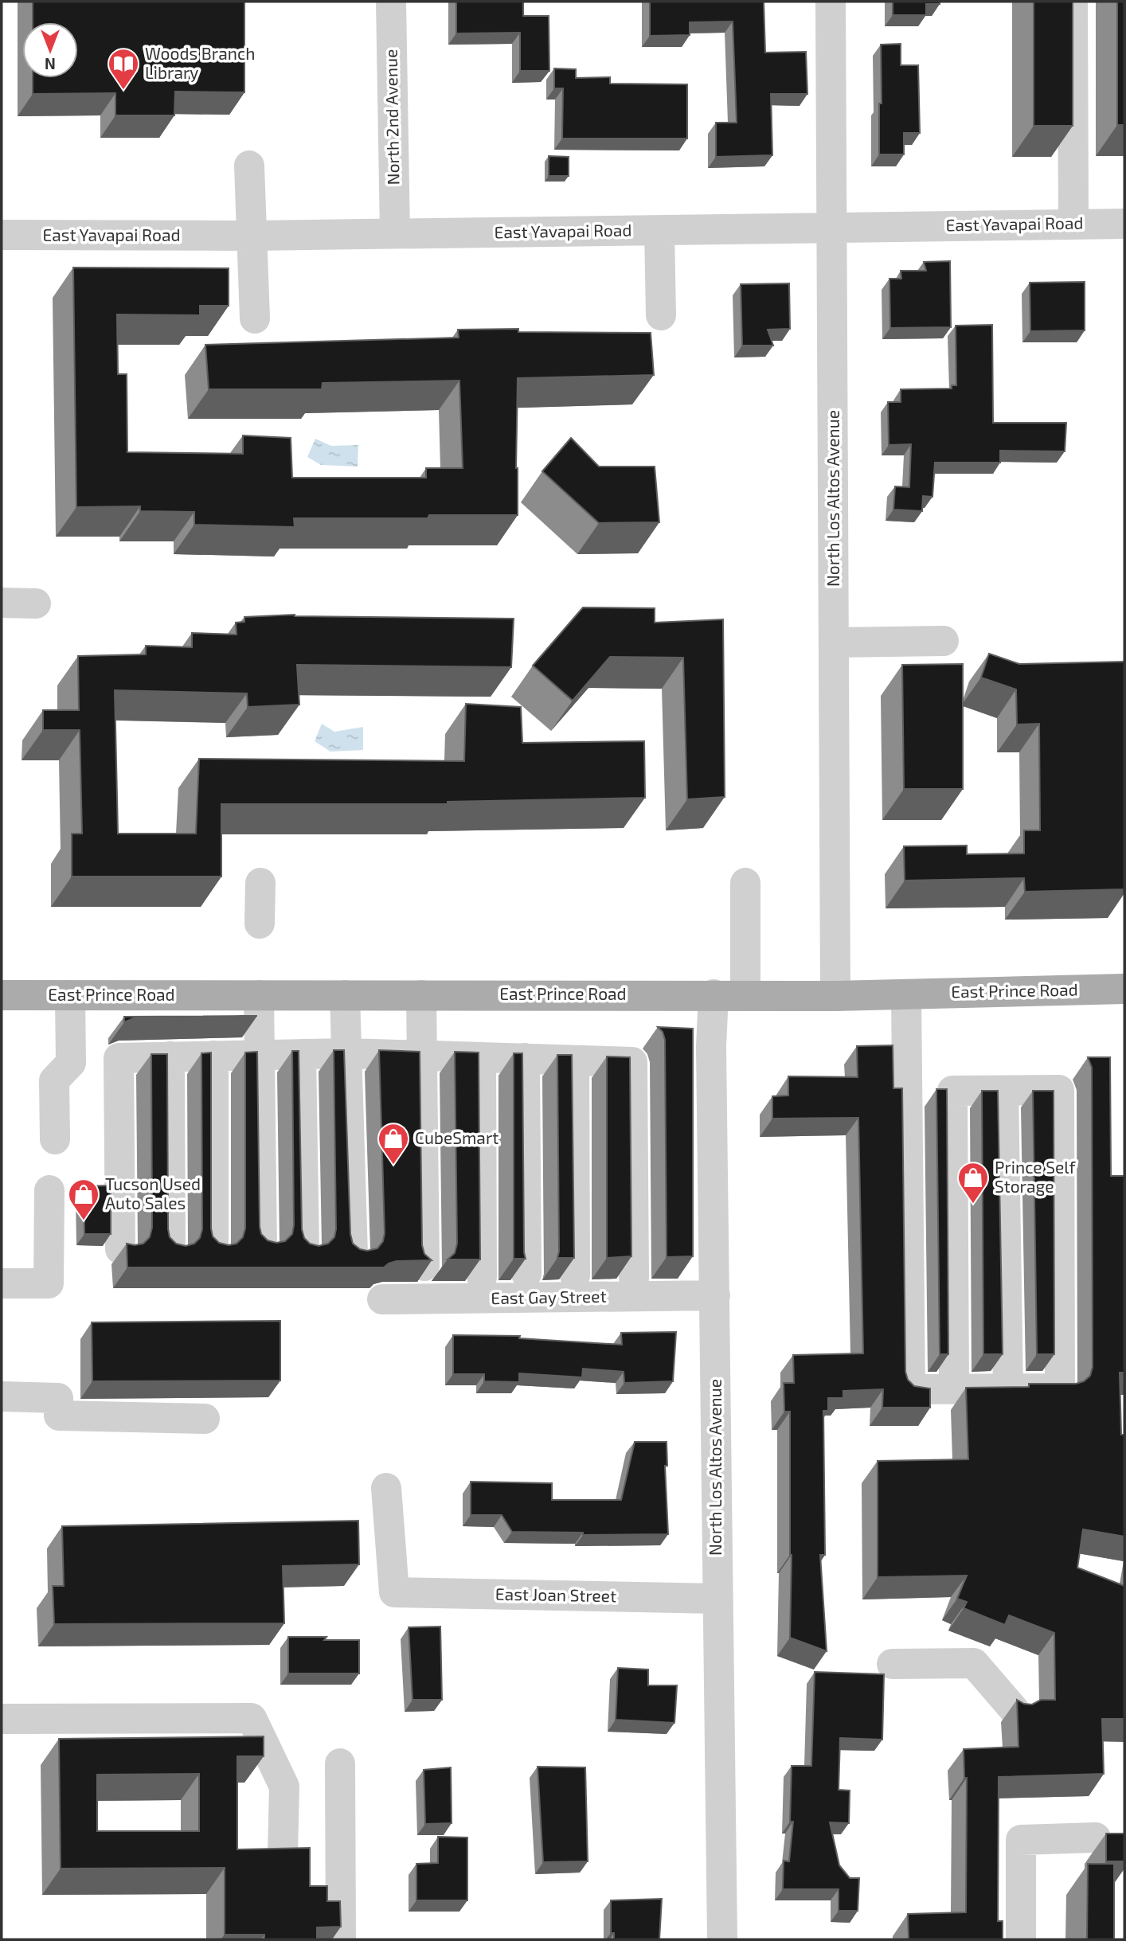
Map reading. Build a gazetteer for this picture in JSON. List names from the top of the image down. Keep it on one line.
{"streets":{"main road":["East Prince Road"],"street":["North 2nd Avenue","East Yavapai Road","North Los Altos Avenue","East Gay Street","East Joan Street"]},"crossings":[["North 2nd Avenue","East Yavapai Road"],["East Yavapai Road","North Los Altos Avenue"],["North Los Altos Avenue","East Prince Road"],["North Los Altos Avenue","East Gay Street"],["North Los Altos Avenue","East Joan Street"]],"places":{"library":["Woods Branch Library"],"shop":["CubeSmart","Prince Self Storage","Tucson Used Auto Sales"]},"north":"bottom"}
